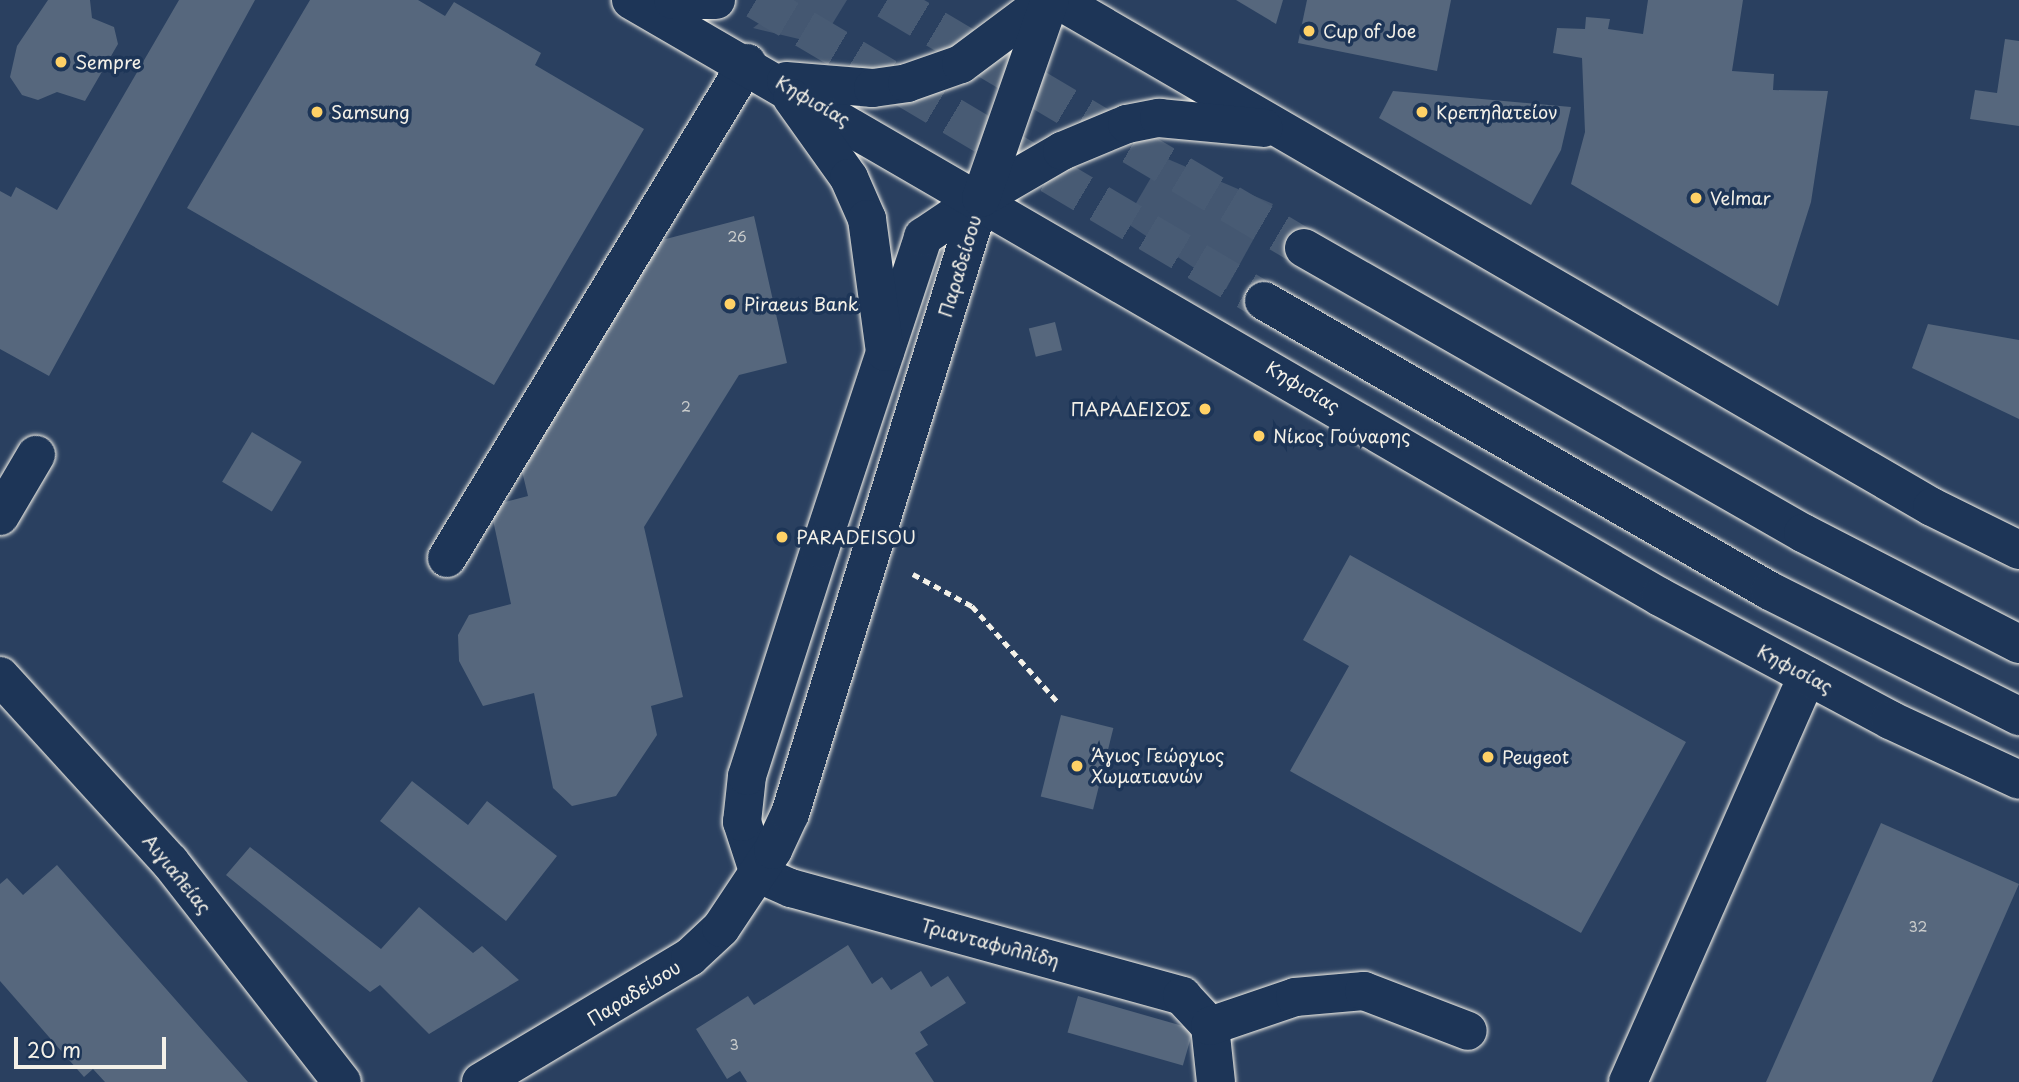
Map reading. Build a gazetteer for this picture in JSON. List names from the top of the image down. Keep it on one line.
{"streets":{"main road":["Κηφισίας","Παραδείσου","Αιγιαλείας","Τριανταφυλλίδη"]},"crossings":[["Κηφισίας","Παραδείσου"],["Παραδείσου","Τριανταφυλλίδη"]],"places":["Cup of Joe","Sempre","Samsung","Κρεπηλατείον","Velmar","Piraeus Bank","ΠΑΡΑΔΕΙΣΟΣ","Νίκος Γούναρης","PARADEISOU","Peugeot","Άγιος Γεώργιος Χωματιανών"],"house_numbers":["26","2","32","3"],"scale_bar":"20 m"}
